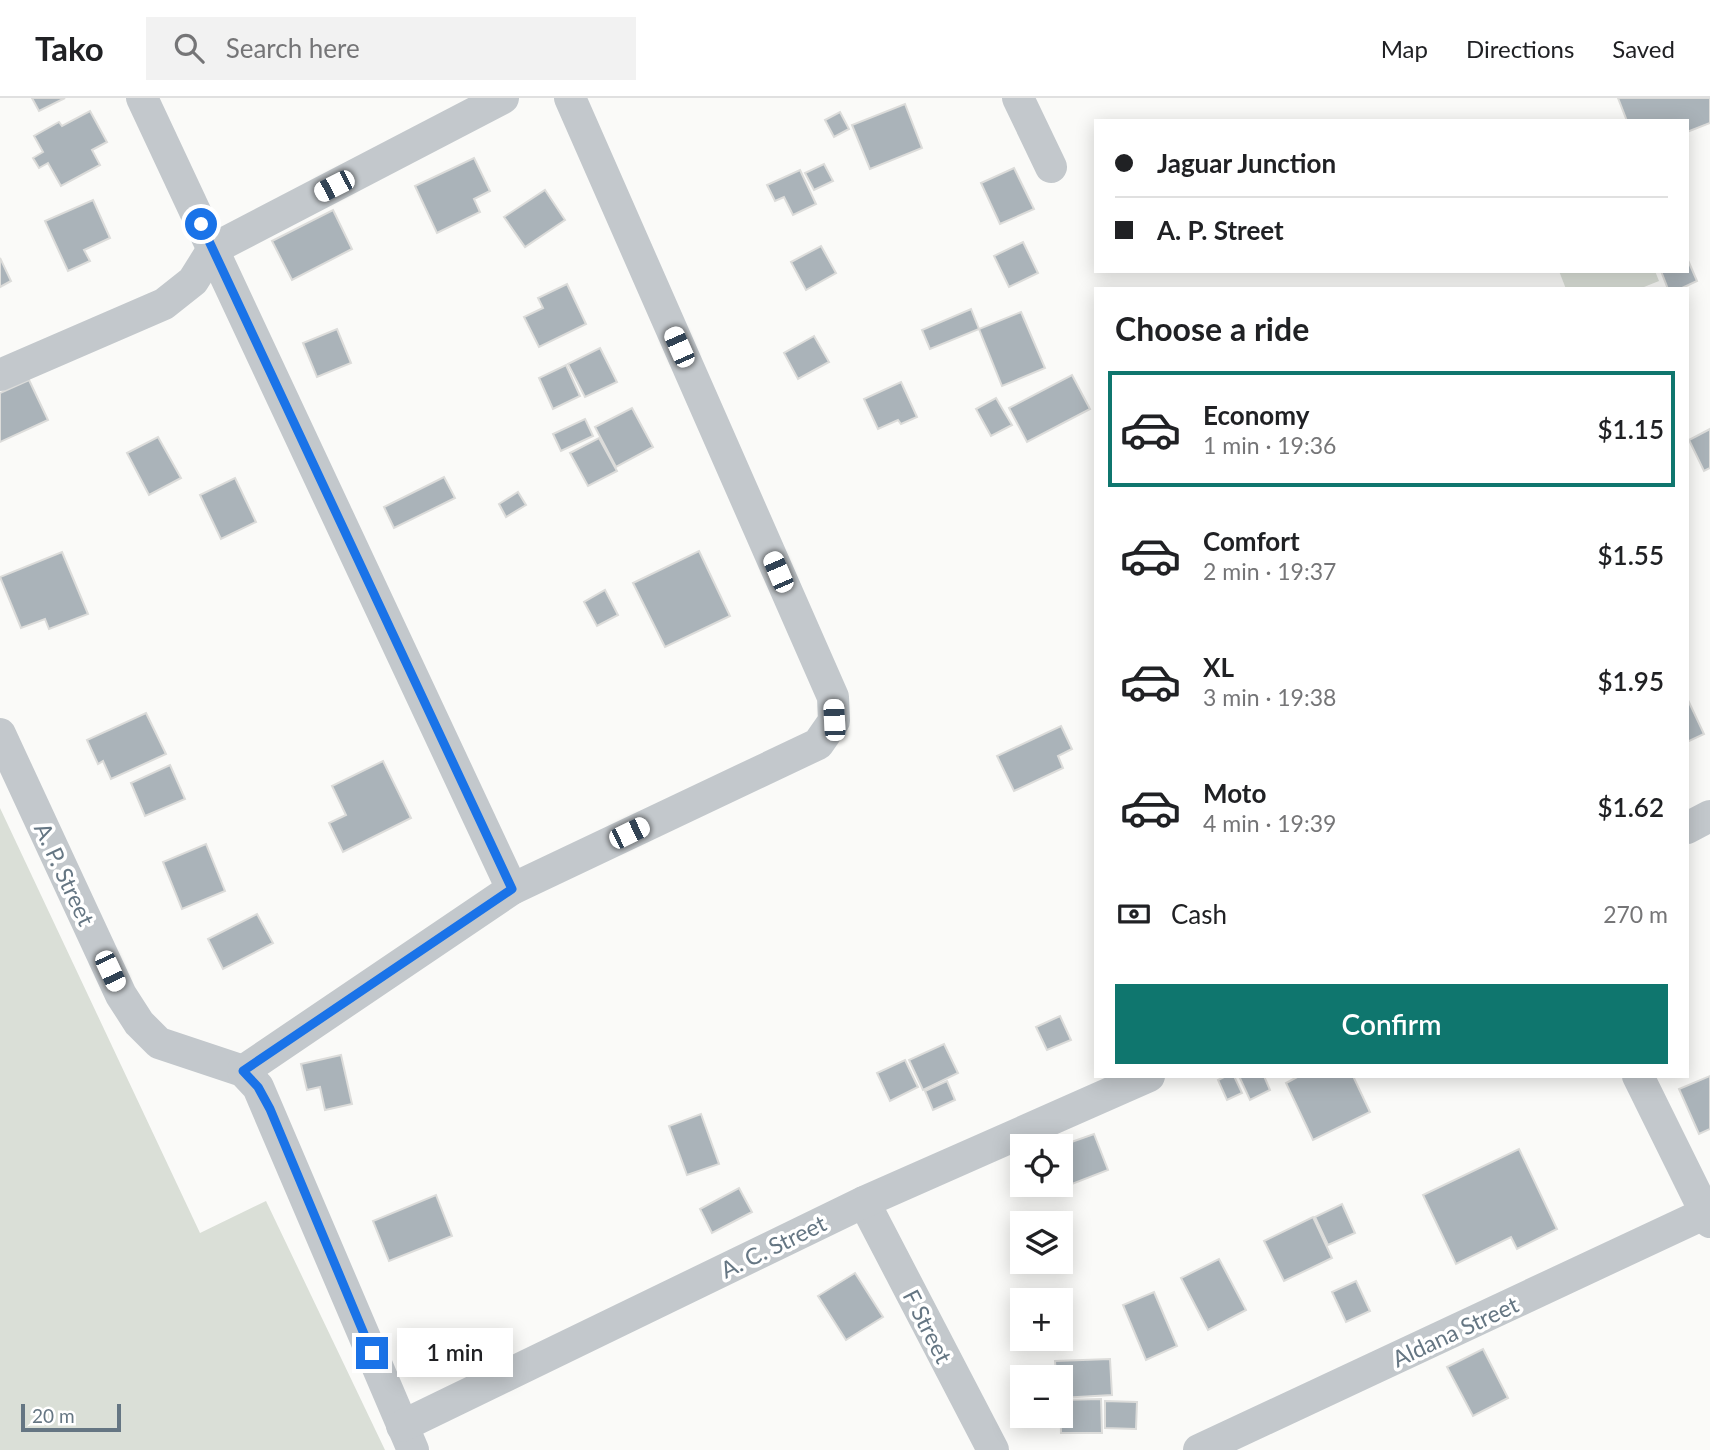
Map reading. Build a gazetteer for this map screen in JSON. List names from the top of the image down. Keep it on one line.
{"streets":{"street":["A. P. Street","A. C. Street","F Street","Aldana Street"]},"crossings":[["A. C. Street","F Street"]],"scale_bar":"20 m","page":{"header":"Tako","search":"Search here","nav":["Map","Directions","Saved"],"banner":["Jaguar Junction","A. P. Street"],"heading":"Choose a ride","list":[{"name":"Economy","note":"1 min · 19:36","value":"$1.15"},{"name":"Comfort","note":"2 min · 19:37","value":"$1.55"},{"name":"XL","note":"3 min · 19:38","value":"$1.95"},{"name":"Moto","note":"4 min · 19:39","value":"$1.62"}],"pay":["Cash","270 m"],"buttons":"Confirm","map_buttons":["+","−"],"bubble":"1 min","scale":"20 m"}}
